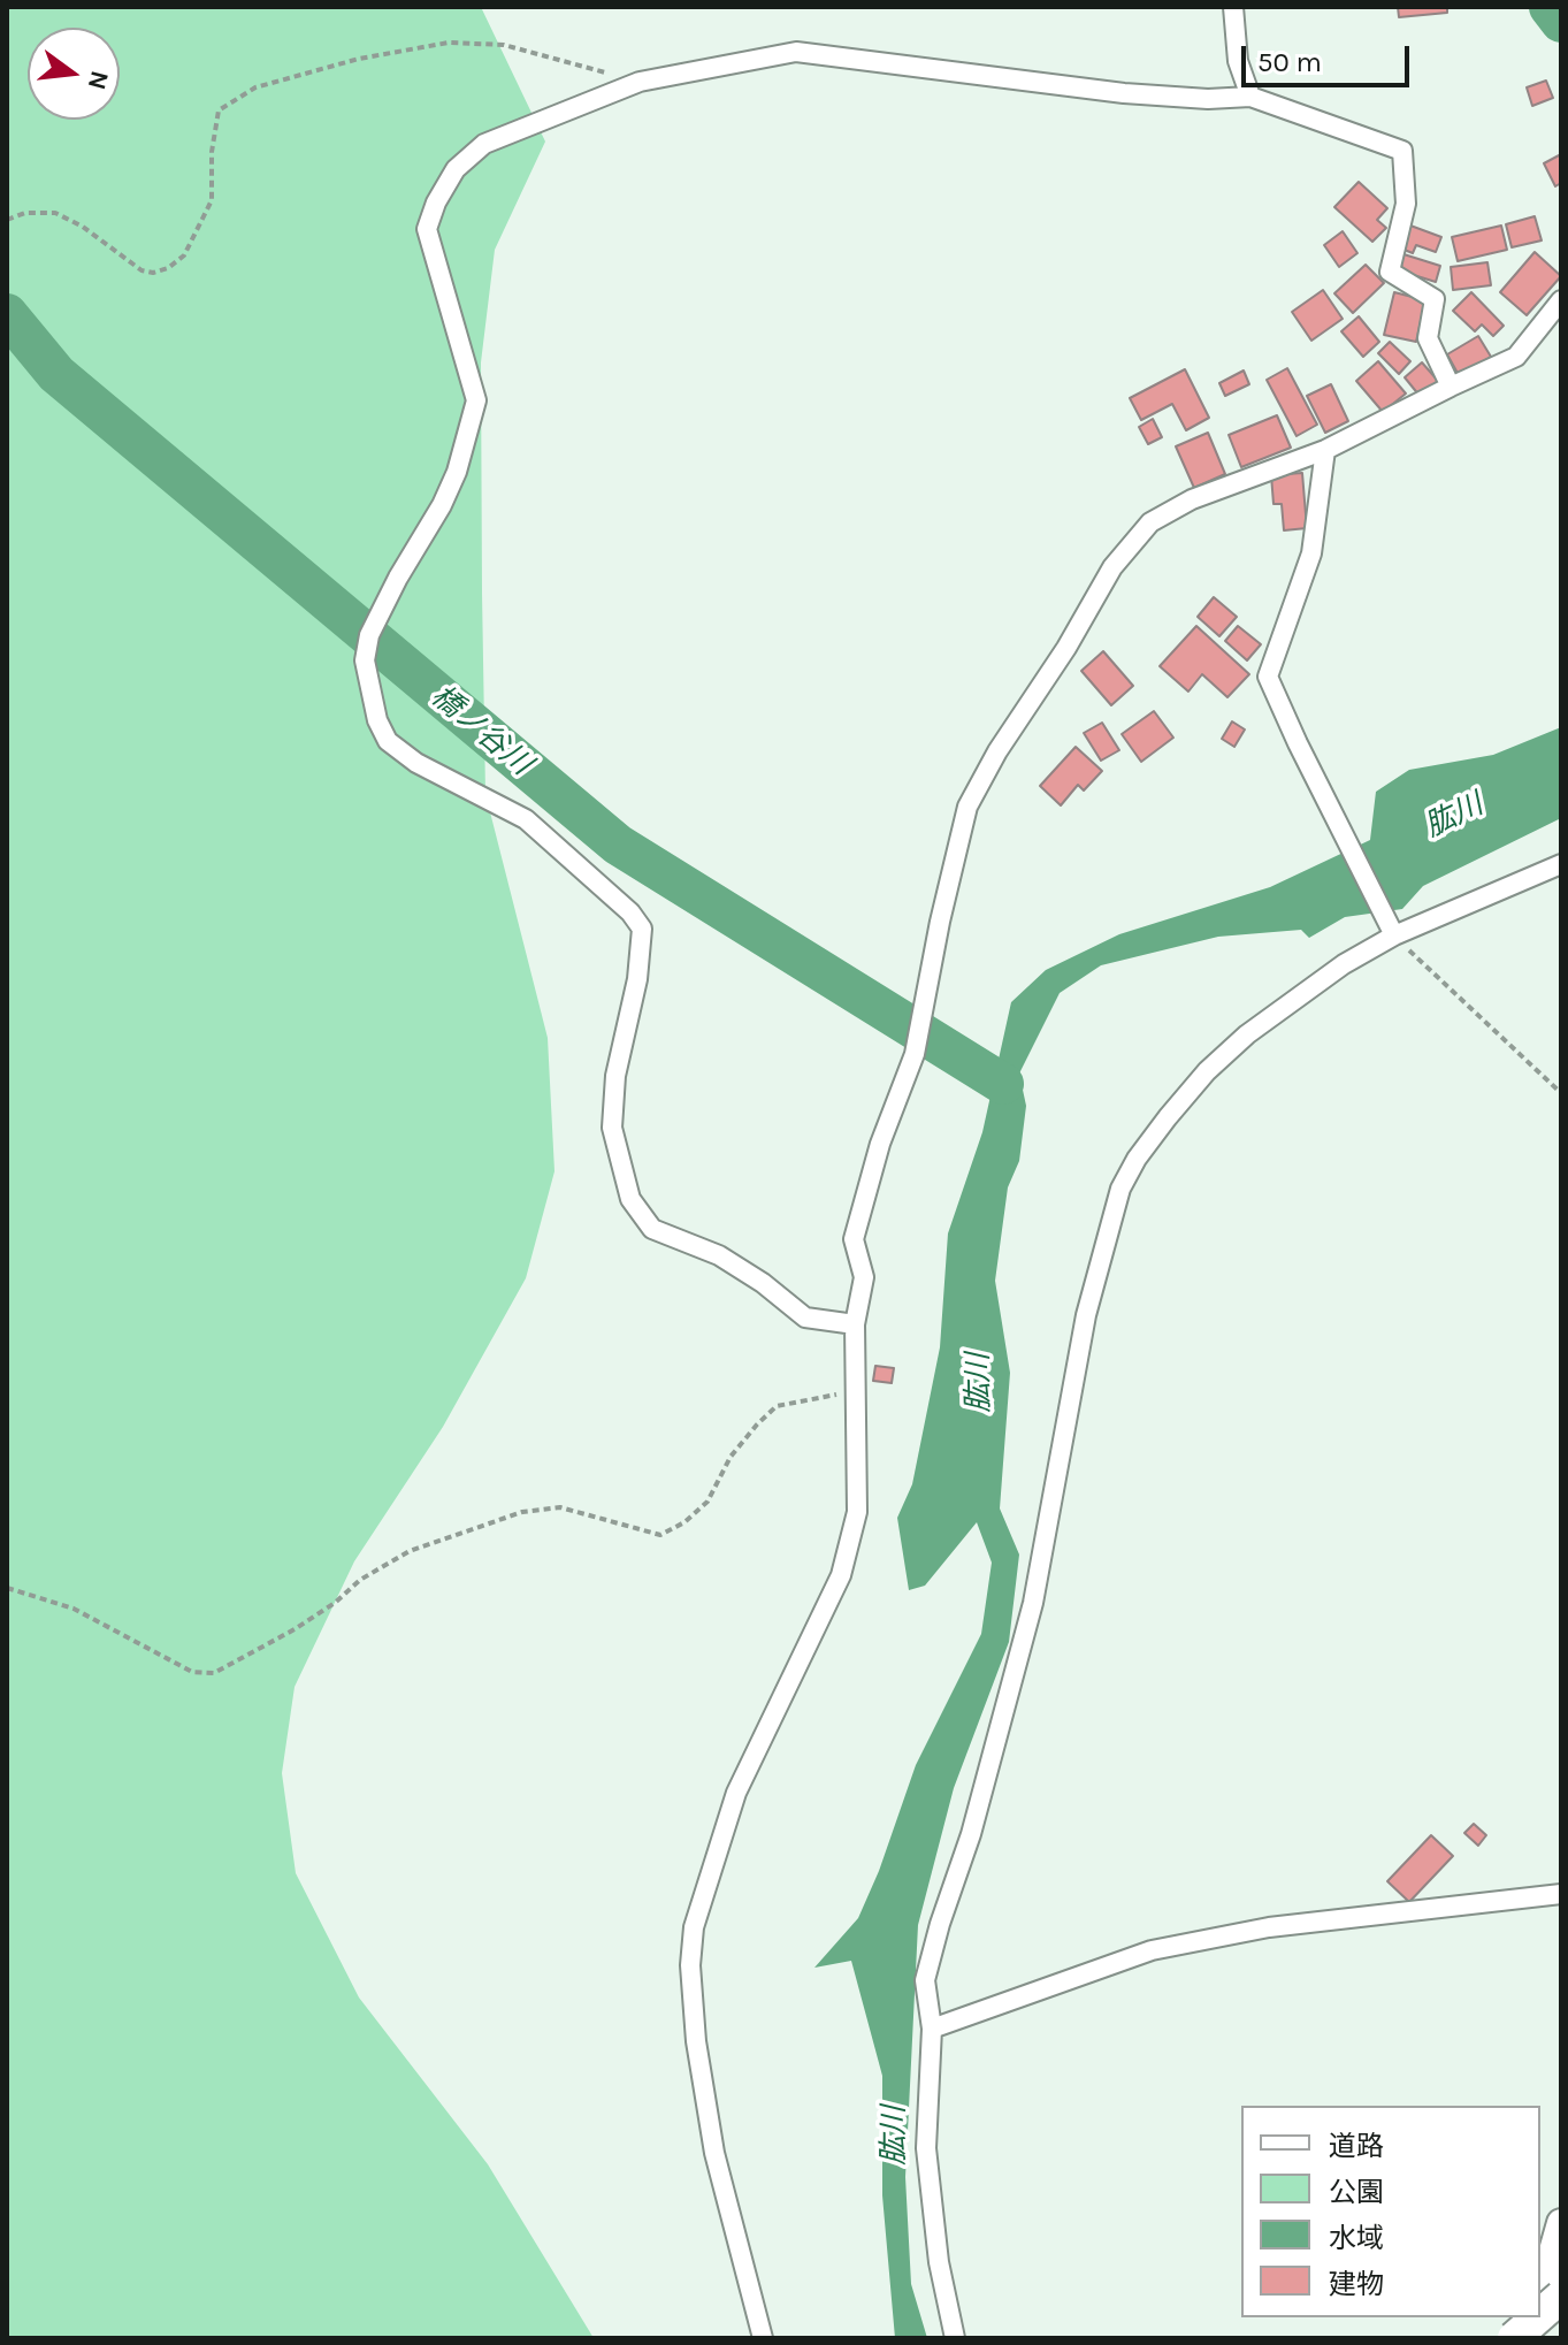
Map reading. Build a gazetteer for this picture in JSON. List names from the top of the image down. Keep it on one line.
{"water":["橋ノ谷川","肱川"],"legend":["道路","公園","水域","建物"],"scale_bar":"50 m","north":"right"}
